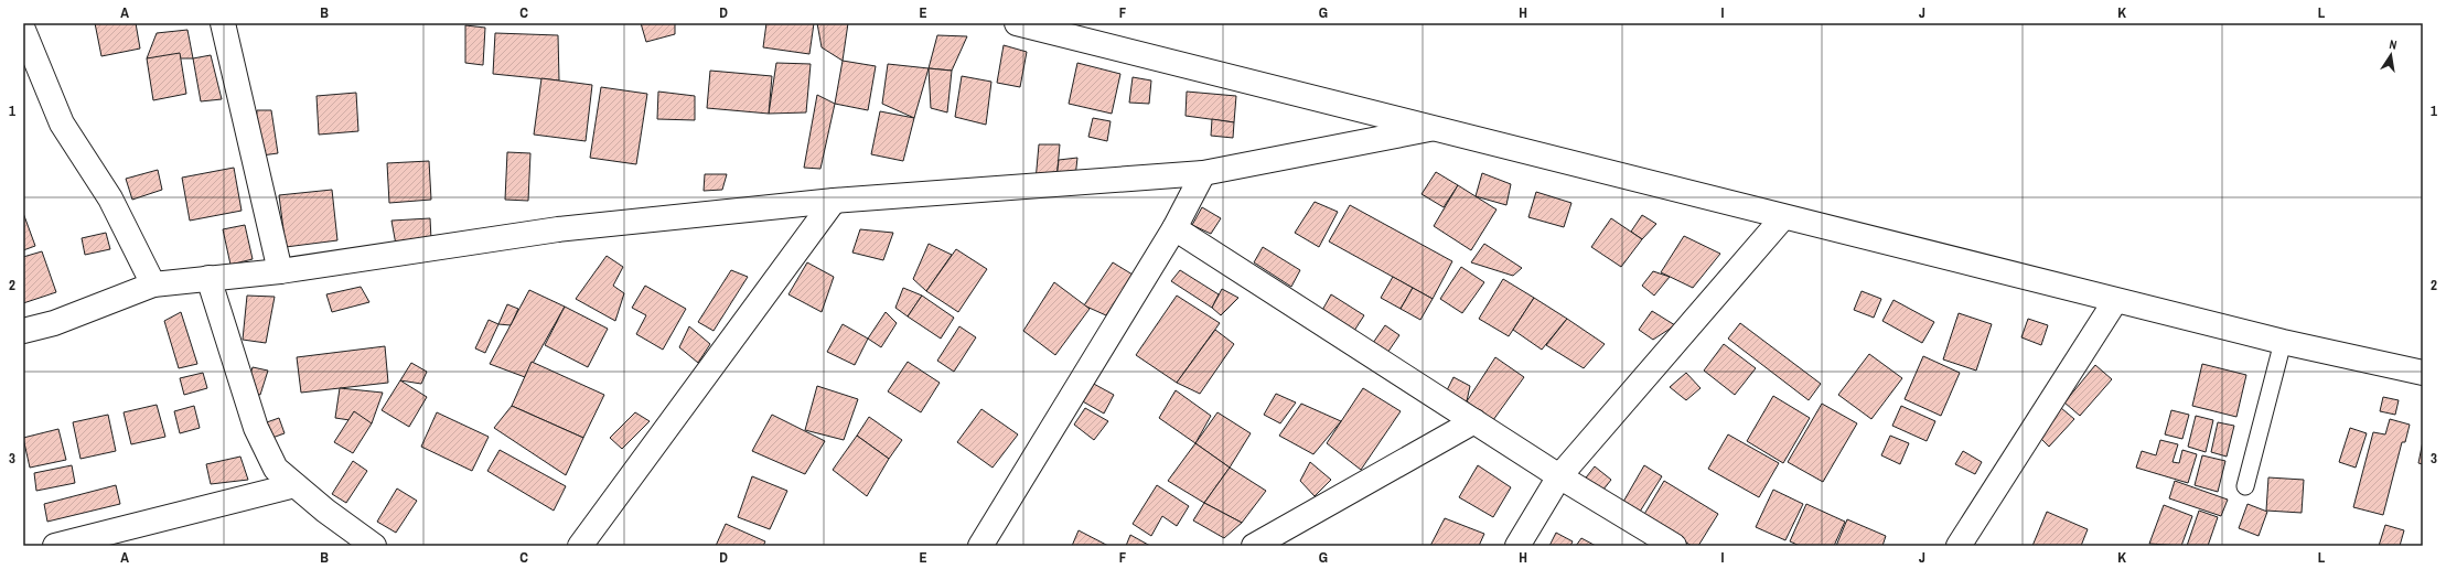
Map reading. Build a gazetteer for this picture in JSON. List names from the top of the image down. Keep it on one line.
{"north":"top","grid":{"columns":["A","B","C","D","E","F","G","H","I","J","K","L"],"rows":["1","2","3"]}}
